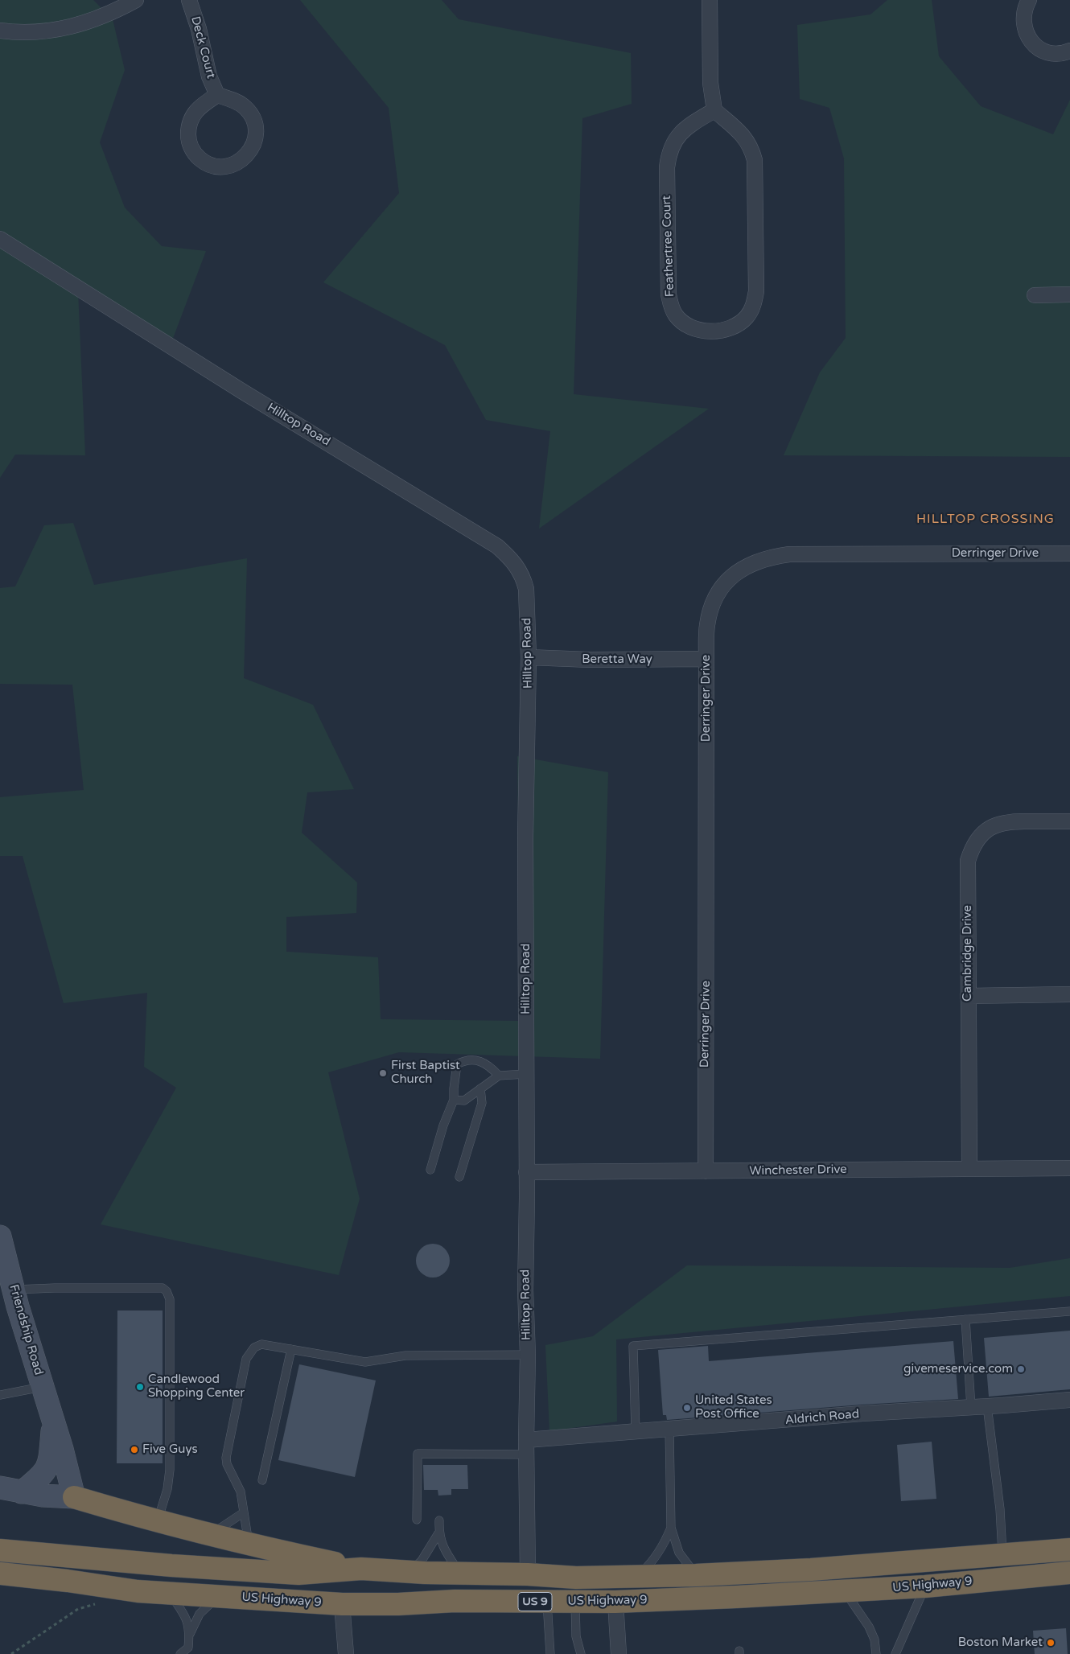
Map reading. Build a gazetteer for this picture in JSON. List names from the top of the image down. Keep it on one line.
{"streets":{"highway":["US Highway 9","US 9"],"street":["Deck Court","Feathertree Court","Hilltop Road","Derringer Drive","Beretta Way","Cambridge Drive","Winchester Drive","Friendship Road","Aldrich Road"]},"crossings":[["Hilltop Road","Beretta Way"],["Hilltop Road","Winchester Drive"],["Hilltop Road","Aldrich Road"],["Hilltop Road","US Highway 9"],["Derringer Drive","Beretta Way"],["Derringer Drive","Winchester Drive"],["Cambridge Drive","Winchester Drive"]],"districts":["HILLTOP CROSSING"],"places":["First Baptist Church","givemeservice.com","Candlewood Shopping Center","United States Post Office","Five Guys","Boston Market"]}
